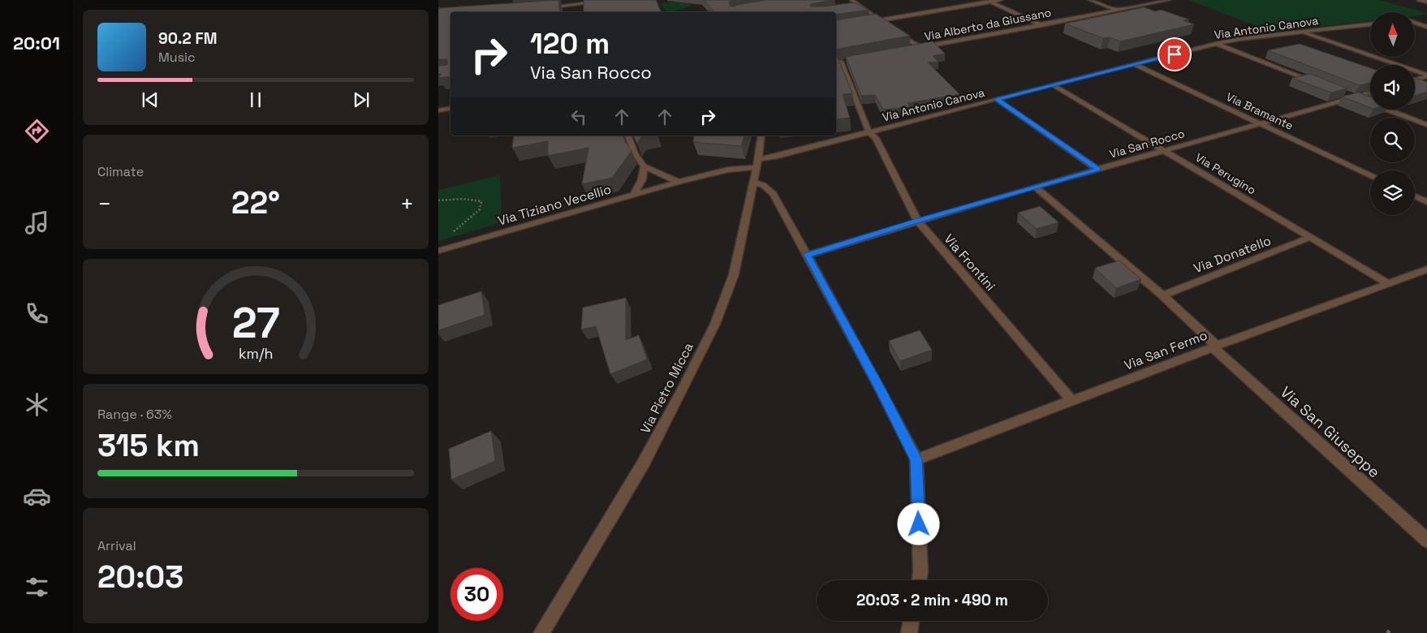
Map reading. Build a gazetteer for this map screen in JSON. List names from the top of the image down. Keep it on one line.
{"streets":{"street":["Via Alberto da Giussano","Via Antonio Canova","Via Bramante","Via San Rocco","Via Perugino","Via Tiziano Vecellio","Via Donatello","Via Frontini","Via San Fermo","Via Pietro Micca","Via San Giuseppe"]},"crossings":[["Via Antonio Canova","Via Bramante"],["Via Antonio Canova","Via Perugino"],["Via Antonio Canova","Via Tiziano Vecellio"],["Via Antonio Canova","Via Frontini"],["Via Antonio Canova","Via Pietro Micca"],["Via Bramante","Via San Rocco"],["Via San Rocco","Via Perugino"],["Via San Rocco","Via Frontini"],["Via San Rocco","Via San Giuseppe"],["Via Perugino","Via Donatello"],["Via Perugino","Via San Fermo"],["Via Donatello","Via San Giuseppe"],["Via Frontini","Via San Fermo"],["Via San Fermo","Via San Giuseppe"]],"north":"top","page":{"tabs":"20:01","turn":["120 m","Via San Rocco"],"song":["90.2 FM","Music"],"tile":["Climate",["Range · 63%","315 km"],["Arrival","20:03"]],"heat":["−","22°","+"],"limit":"30","trip":"20:03 · 2 min · 490 m","gauge":["27","km/h"]}}
